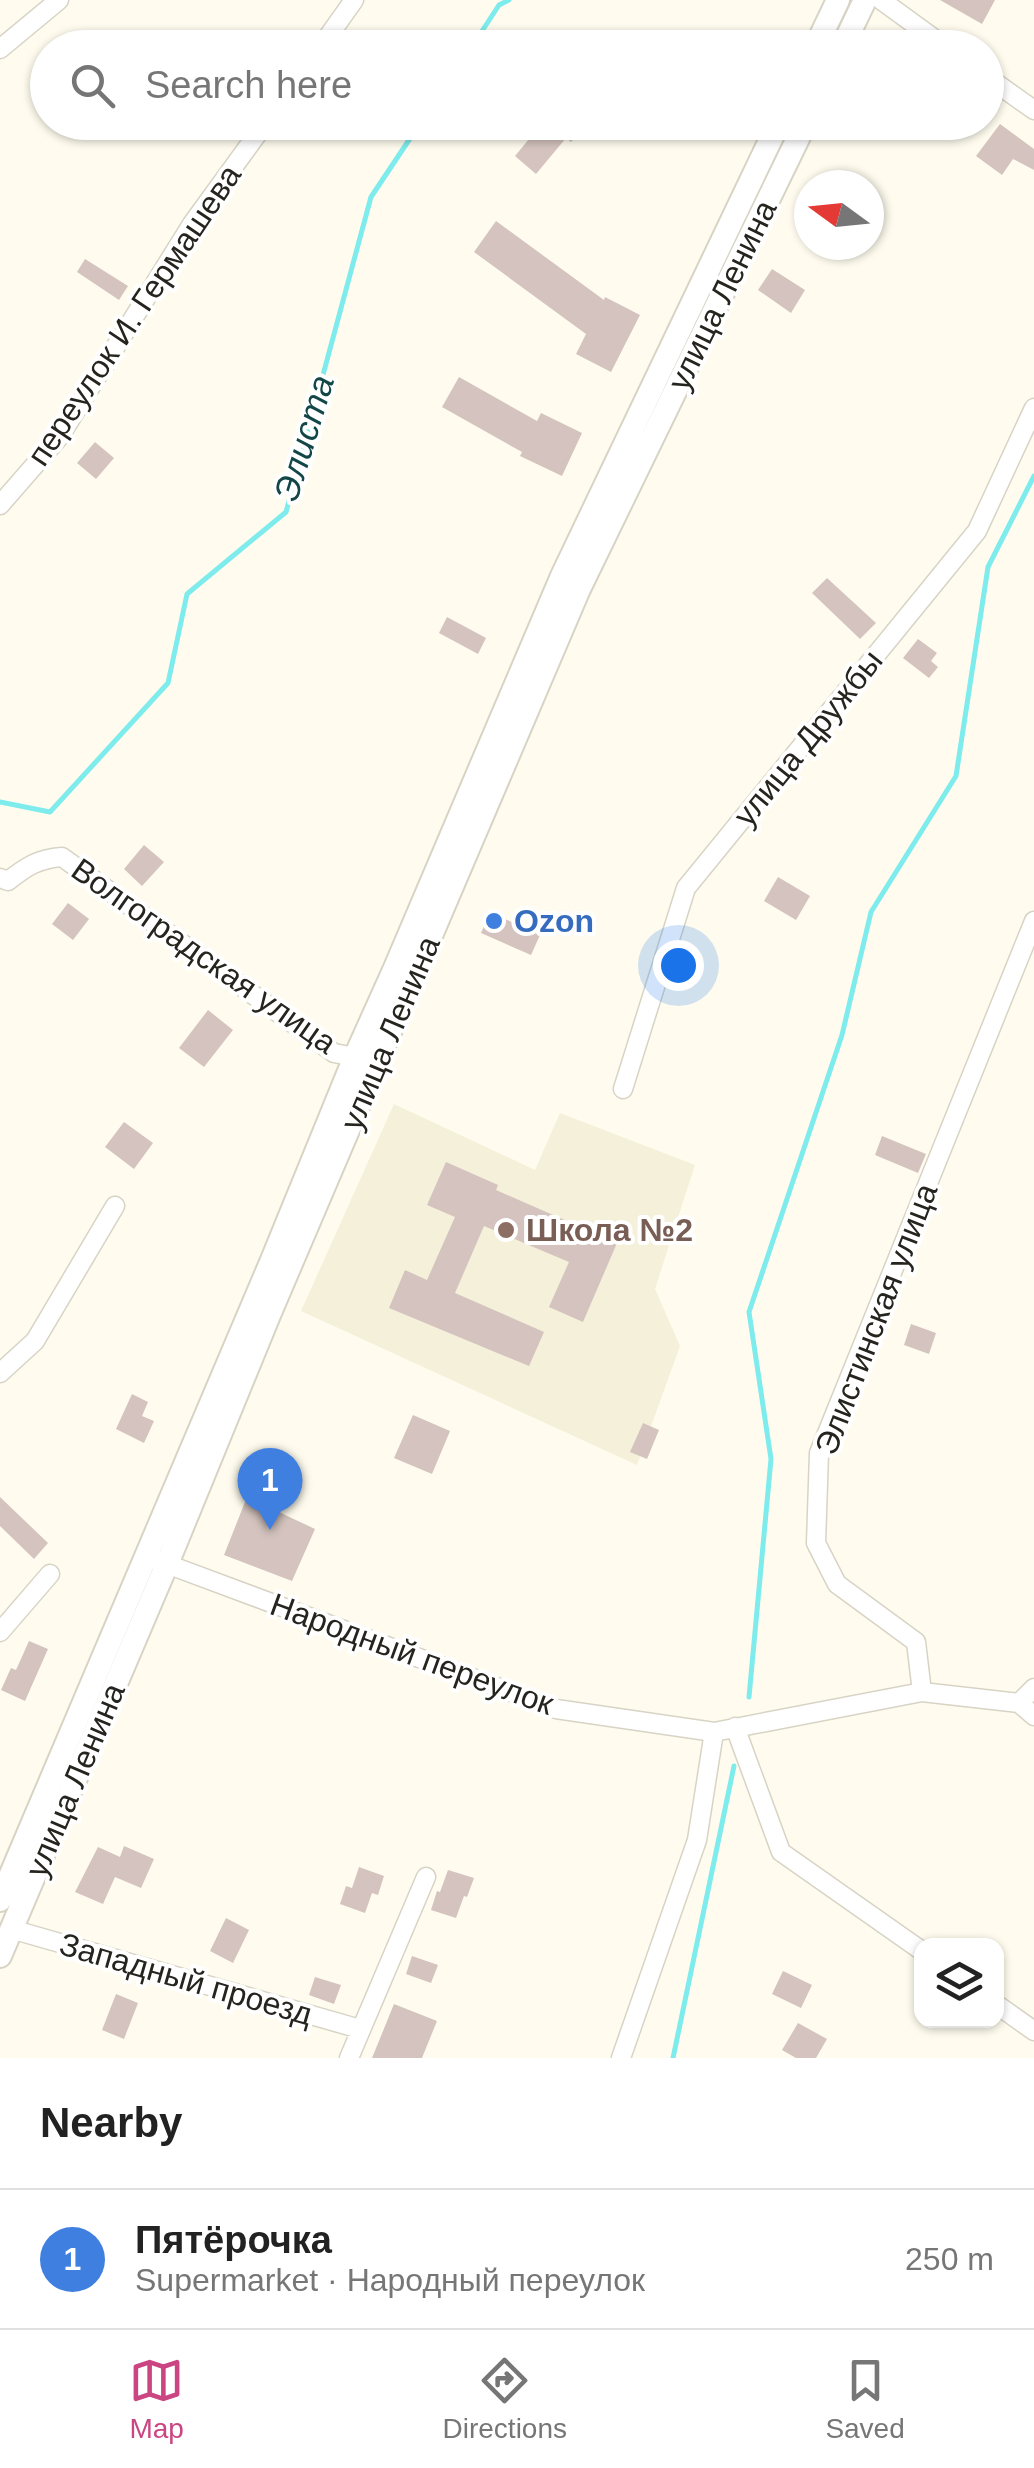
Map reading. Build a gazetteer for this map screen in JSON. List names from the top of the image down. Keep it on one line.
{"streets":{"main road":["улица Ленина"],"street":["переулок И. Гермашева","улица Дружбы","Волгоградская улица","Элистинская улица","Народный переулок","Западный проезд"]},"crossings":[["улица Ленина","Волгоградская улица"],["улица Ленина","Народный переулок"],["улица Ленина","Западный проезд"],["Элистинская улица","Народный переулок"]],"water":["Элиста"],"places":["Ozon","Школа №2"],"north":"left","page":{"search":"Search here","pins":"1","heading":"Nearby","list":[{"mark":"1","name":"Пятёрочка","note":"Supermarket · Народный переулок","value":"250 m"}],"nav":["Map","Directions","Saved"]}}
